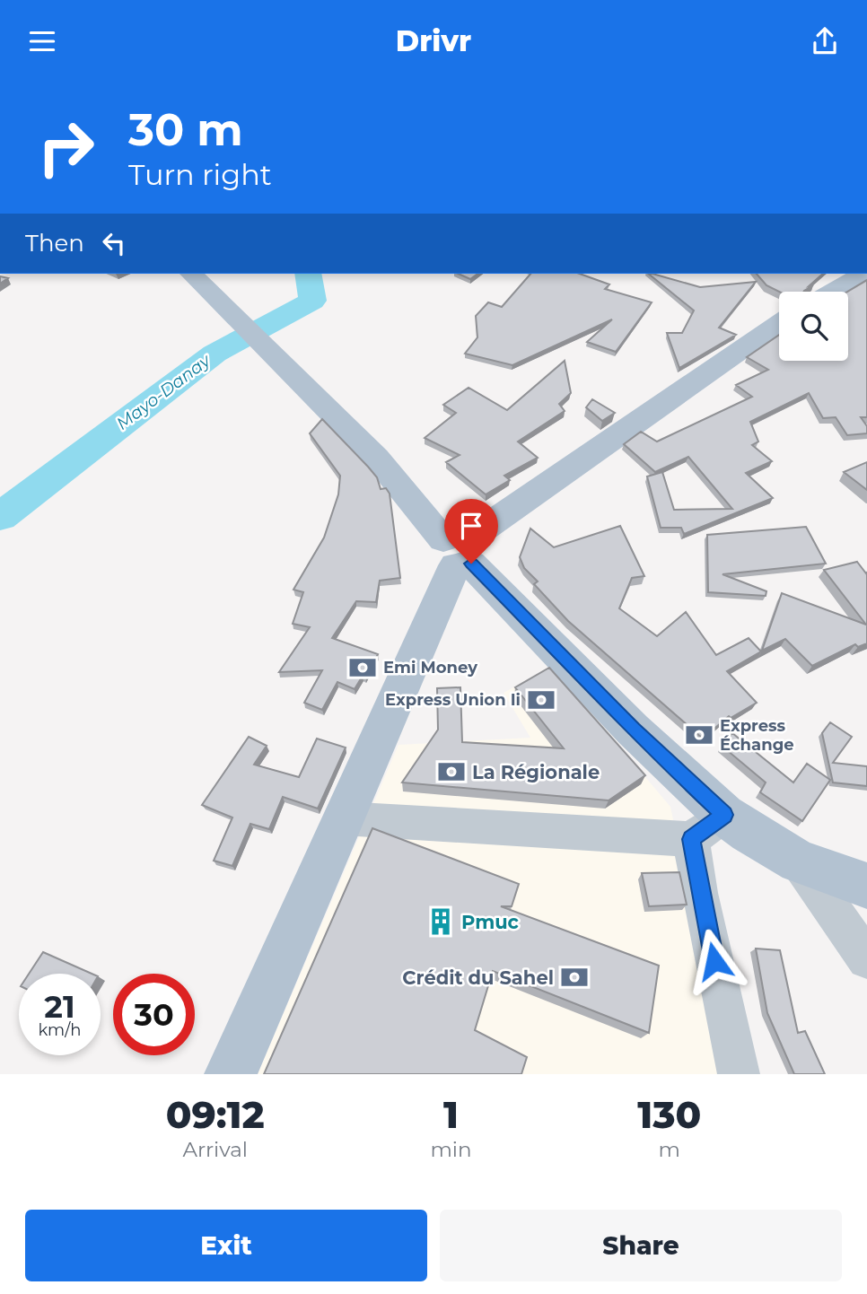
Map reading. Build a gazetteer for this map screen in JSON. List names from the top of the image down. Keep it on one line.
{"water":["Mayo-Danay"],"places":{"bank":["Emi Money","Express Union Ii","Express Échange","La Régionale","Crédit du Sahel"],"building":["Pmuc"]},"page":{"header":"Drivr","turn":["30 m","Turn right"],"then":"Then","speed":"21 km/h","limit":"30","eta":["09:12","Arrival","1","min","130","m"],"buttons":["Exit","Share"]}}
